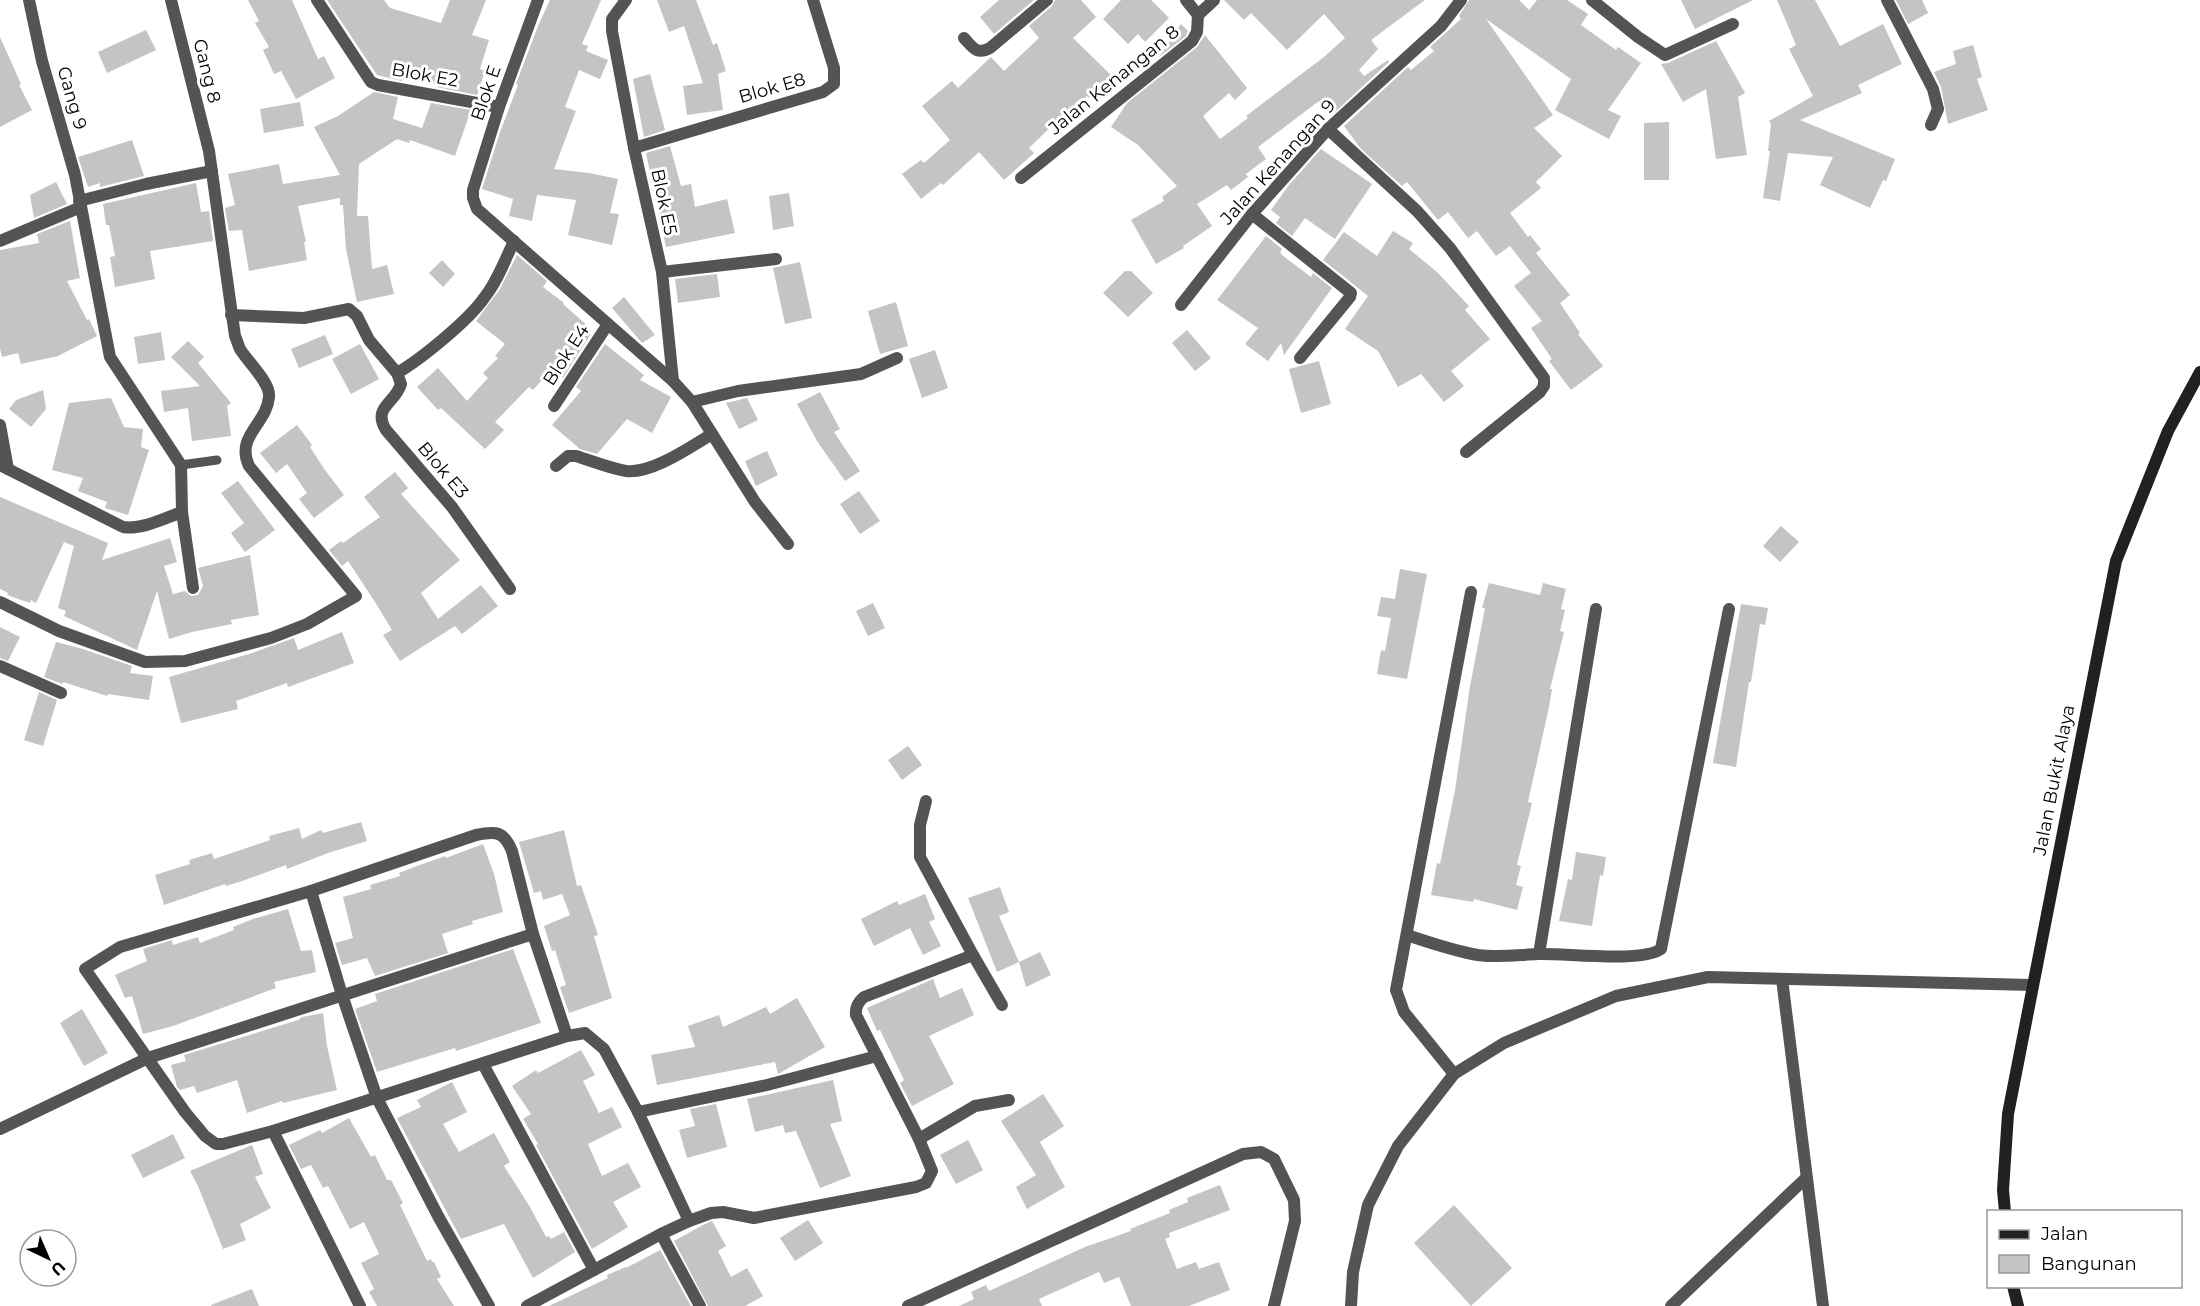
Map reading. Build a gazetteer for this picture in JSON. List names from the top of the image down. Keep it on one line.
{"streets":{"street":["Gang 8","Blok E2","Jalan Kenangan 8","Blok E8","Blok E","Gang 9","Jalan Kenangan 9","Blok E5","Blok E4","Blok E3","Jalan Bukit Alaya"]},"crossings":[["Blok E2","Blok E"],["Blok E8","Blok E5"]],"legend":["Jalan","Bangunan"],"north":"bottom right"}
